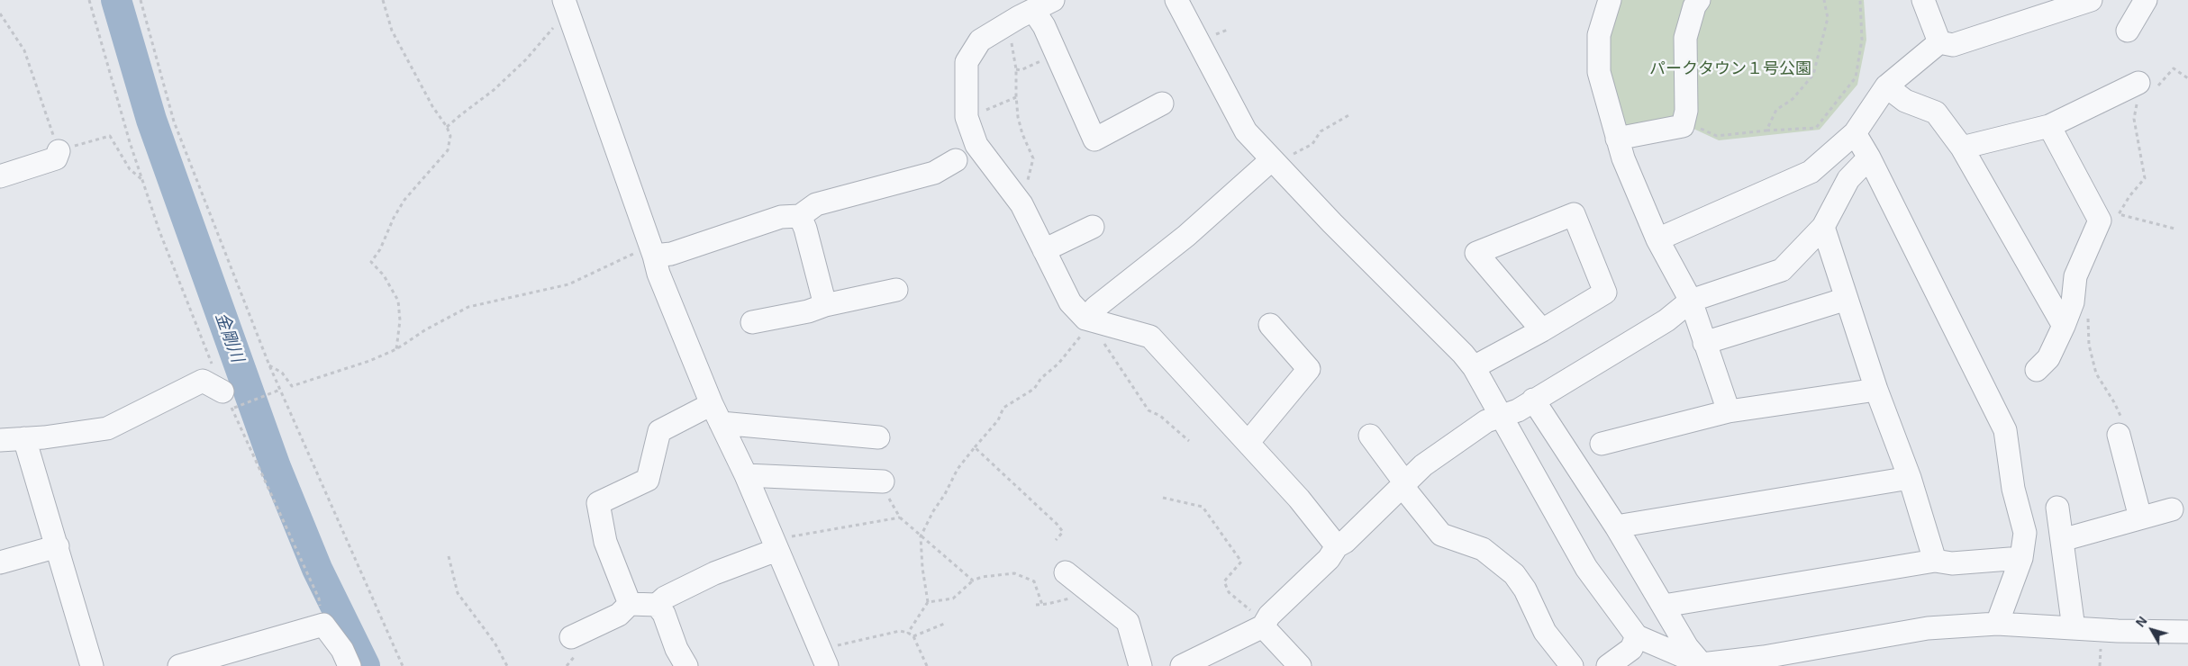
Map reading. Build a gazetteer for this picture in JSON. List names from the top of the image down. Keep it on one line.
{"water":["金剛川"],"parks":["パークタウン１号公園"],"north":"top left"}
